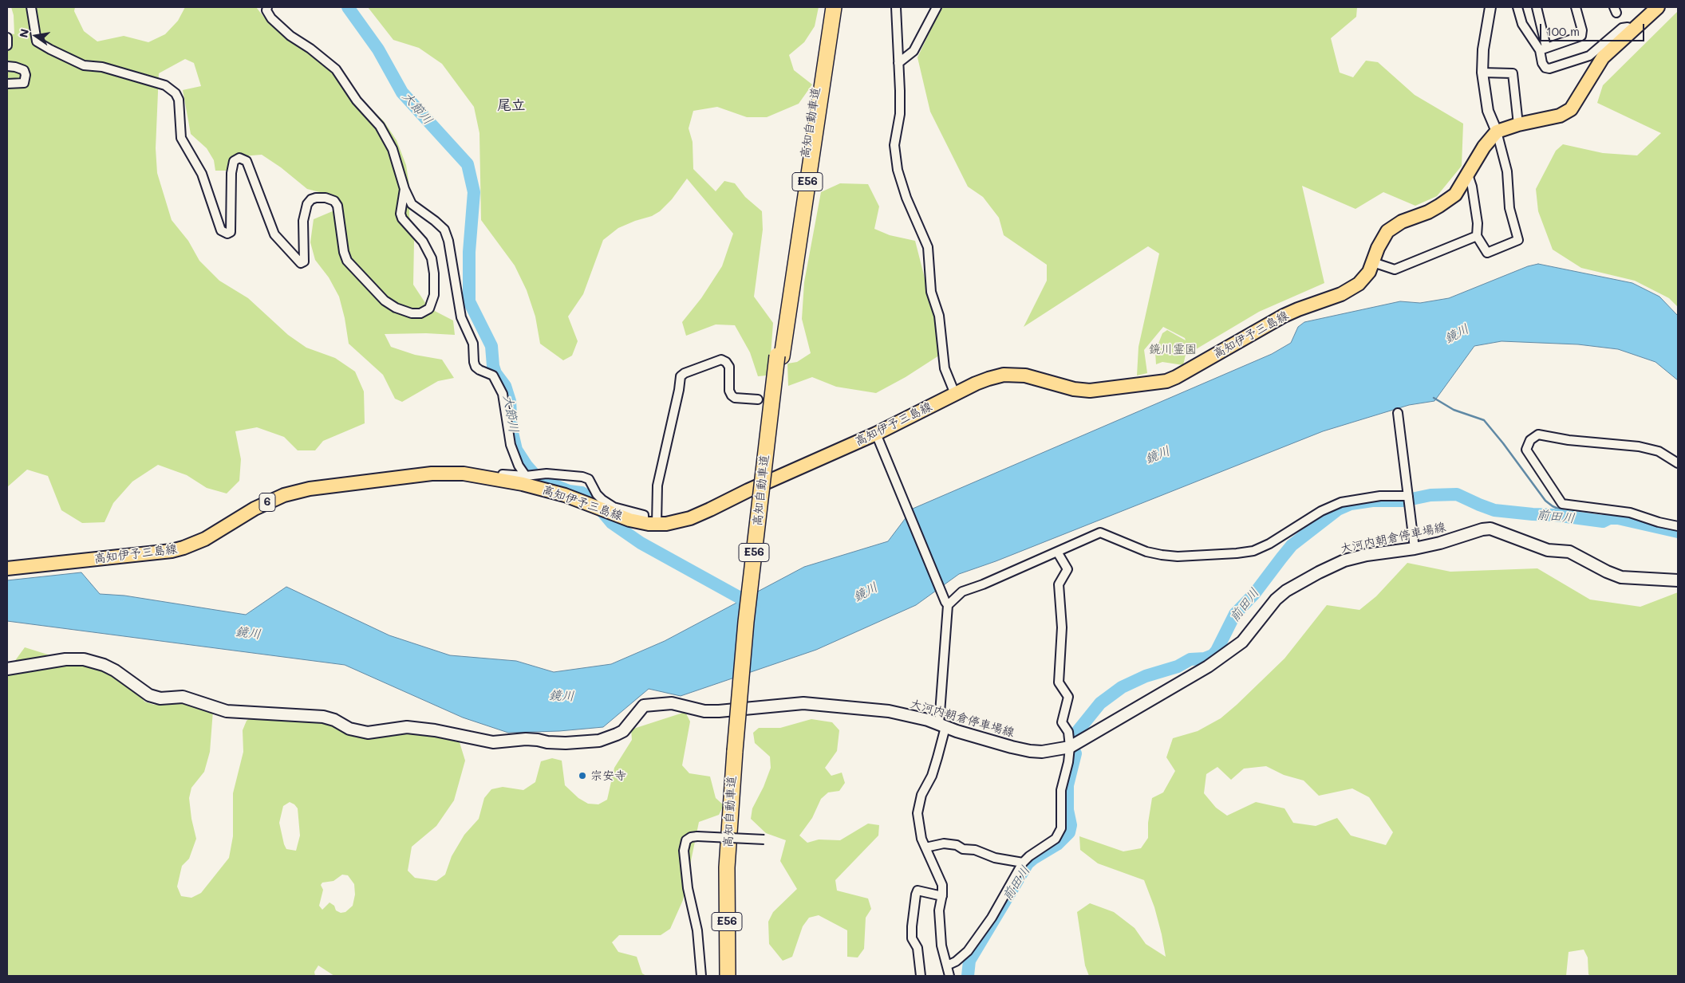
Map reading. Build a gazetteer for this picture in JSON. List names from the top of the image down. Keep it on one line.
{"streets":{"highway":["高知自動車道","E56"],"main road":["高知伊予三島線","6","大河内朝倉停車場線"]},"crossings":[["高知自動車道","E56"]],"districts":["尾立"],"water":["大節川","鏡川","前田川"],"parks":["鏡川霊園"],"places":["宗安寺"],"scale_bar":"100 m","north":"left"}
